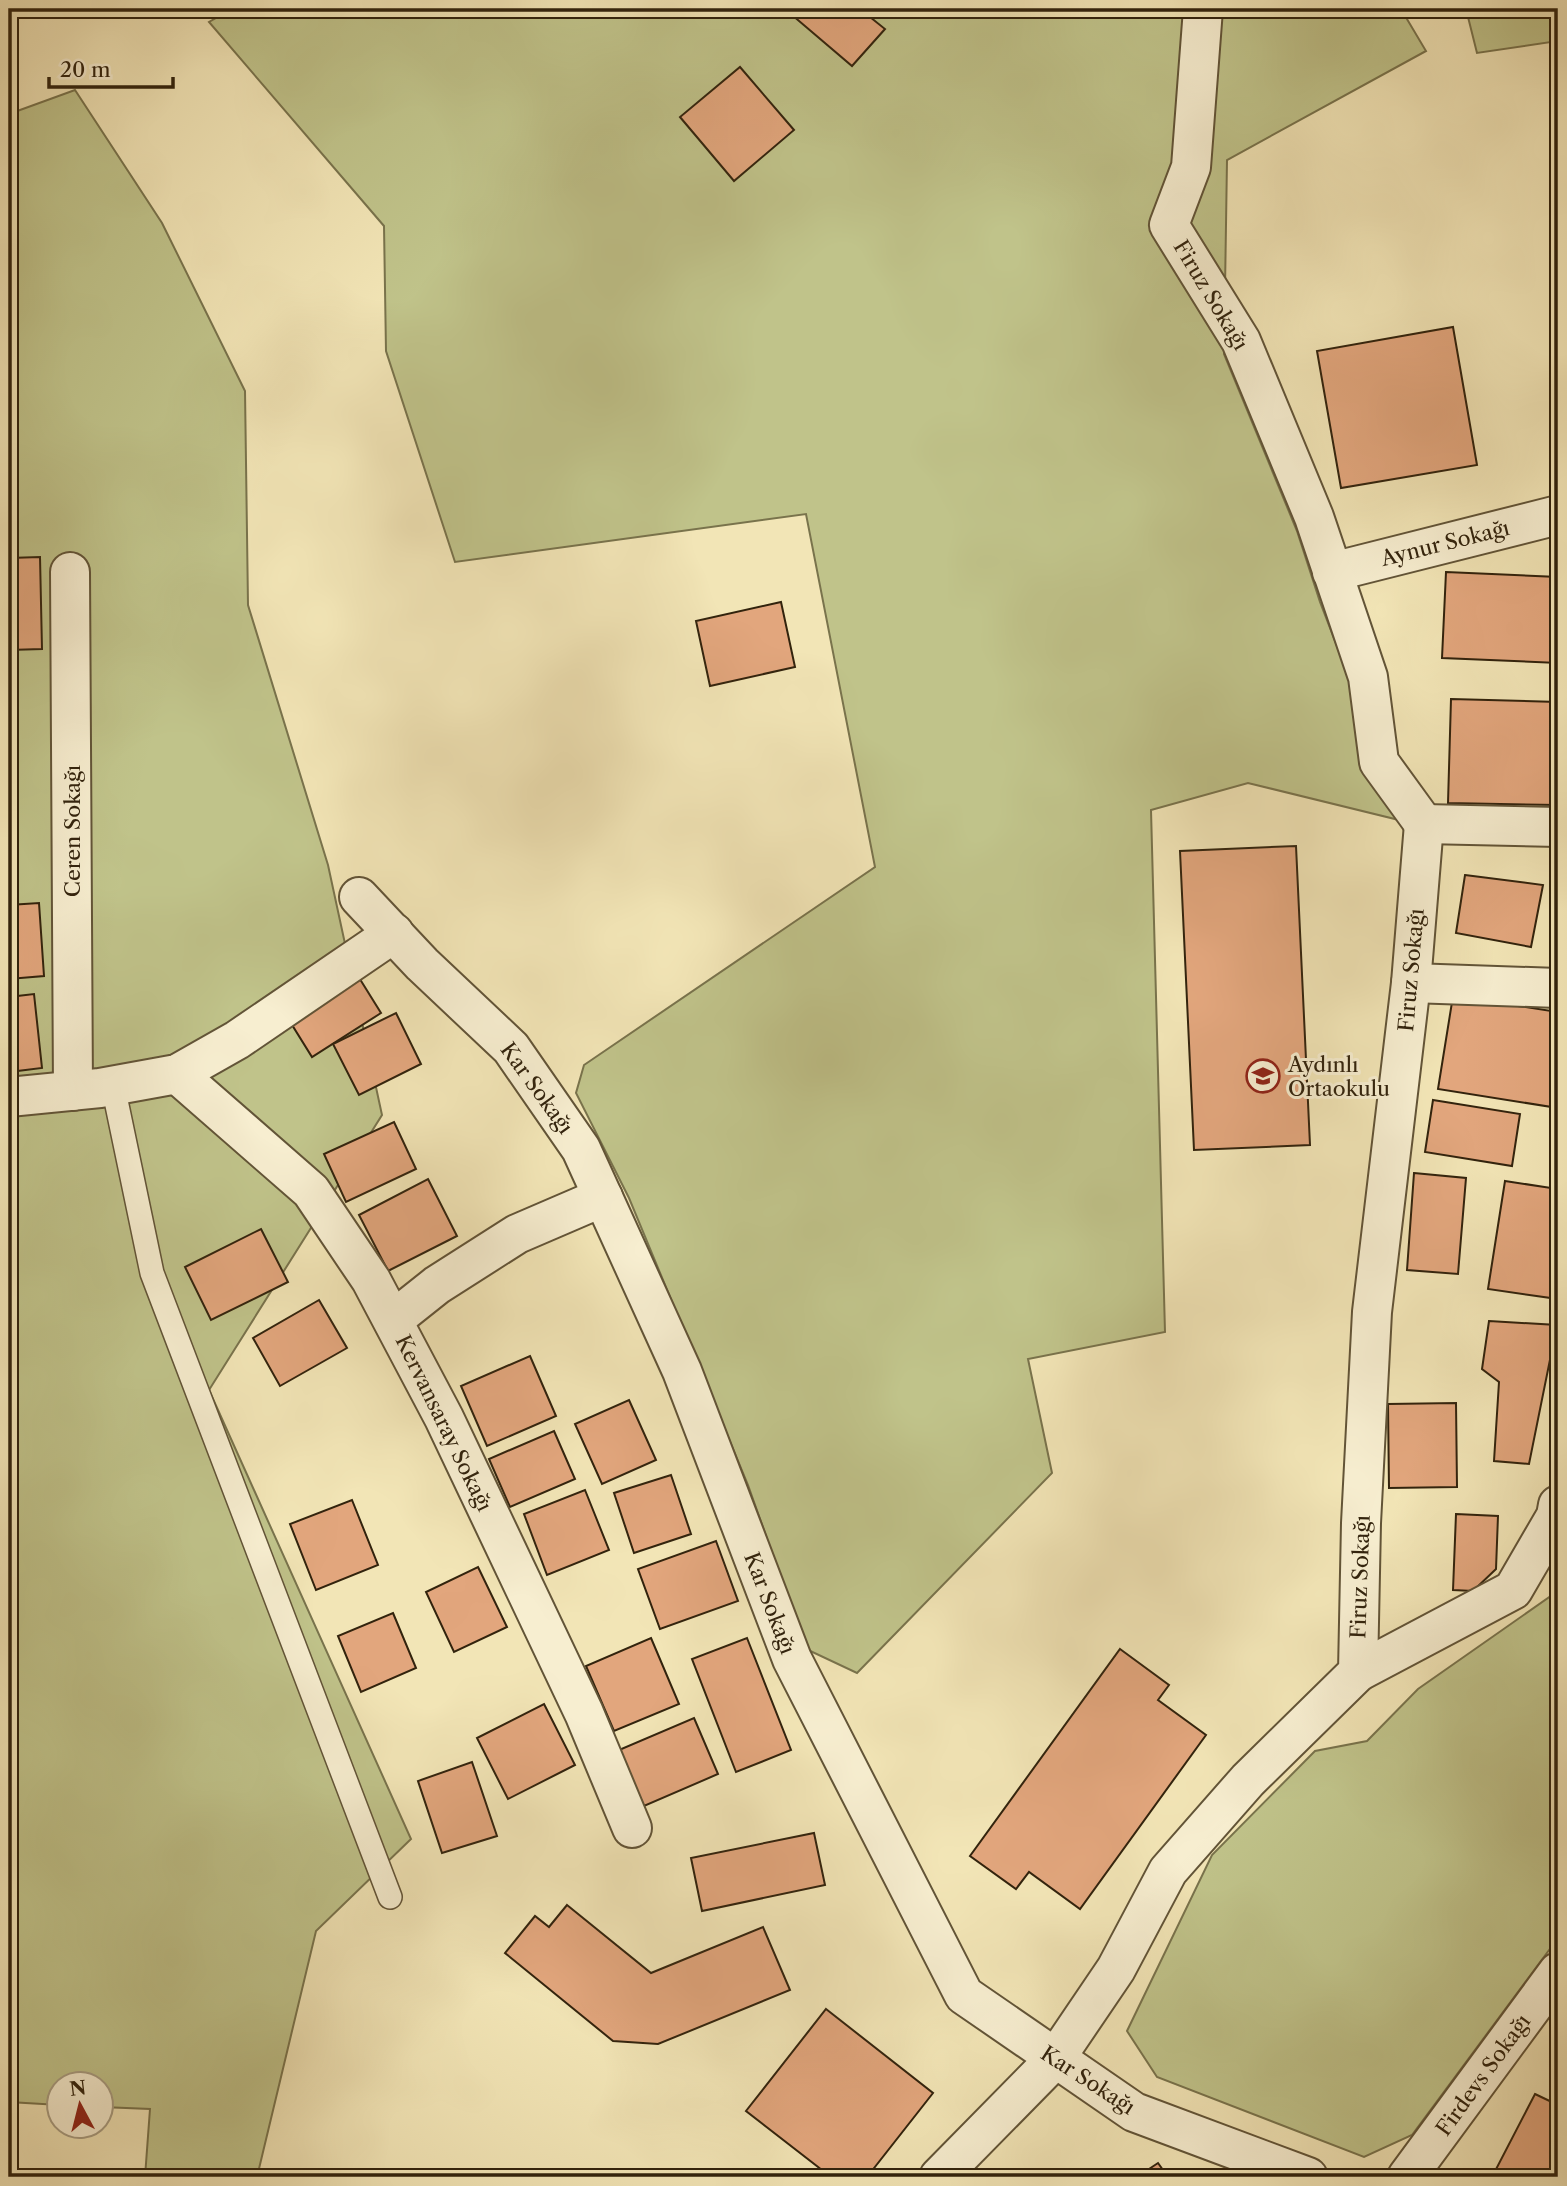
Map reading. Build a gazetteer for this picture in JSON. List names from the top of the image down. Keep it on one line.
{"streets":{"street":["Firuz Sokağı","Aynur Sokağı","Ceren Sokağı","Kar Sokağı","Kervansaray Sokağı","Firdevs Sokağı"]},"crossings":[["Firuz Sokağı","Aynur Sokağı"]],"places":{"school or university":["Aydınlı Ortaokulu"]},"scale_bar":"20 m","north":"top"}
